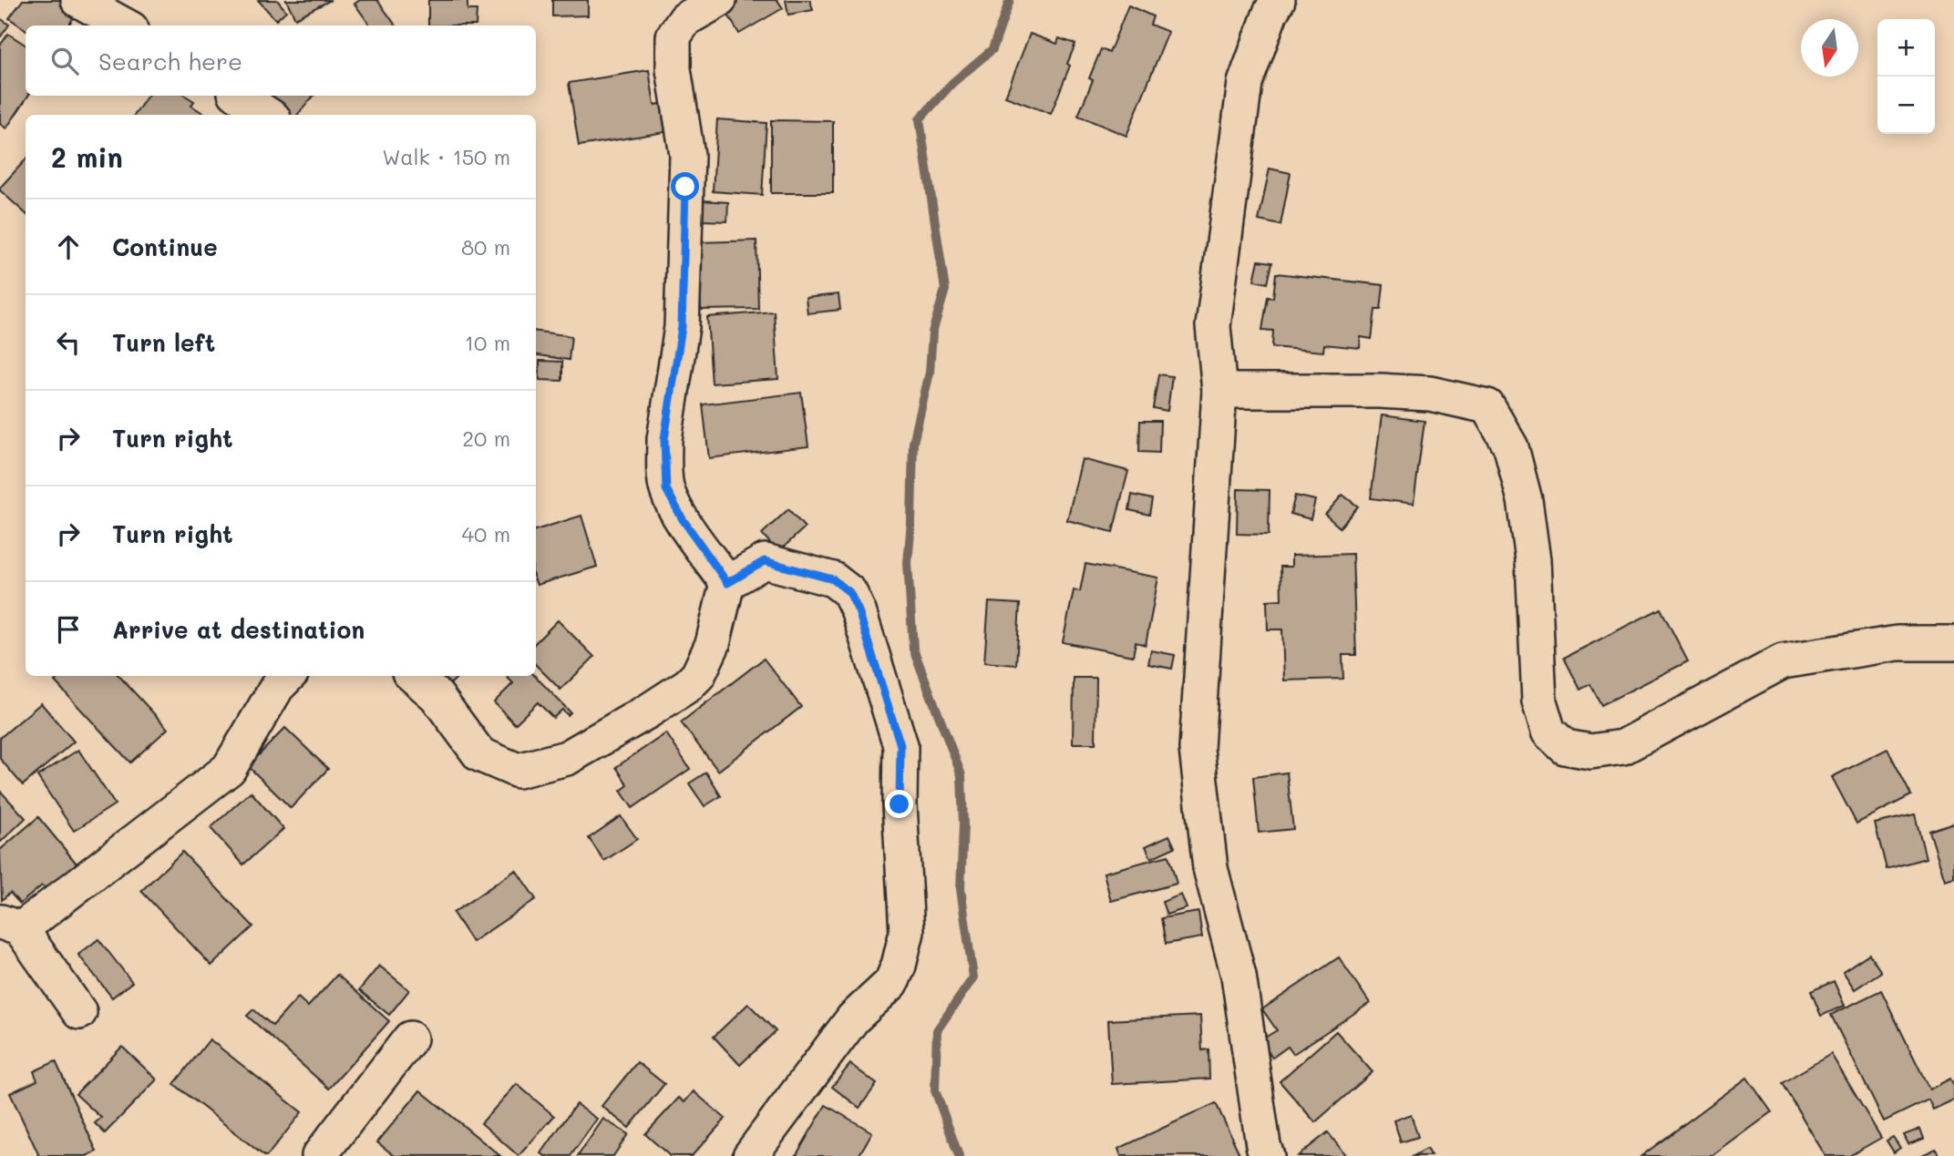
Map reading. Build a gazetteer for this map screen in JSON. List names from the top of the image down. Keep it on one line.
{"north":"bottom","page":{"map_buttons":["+","−"],"search":"Search here","heading":["2 min","Walk · 150 m"],"list":[["Continue","80 m"],["Turn left","10 m"],["Turn right","20 m"],["Turn right","40 m"],"Arrive at destination"]}}
